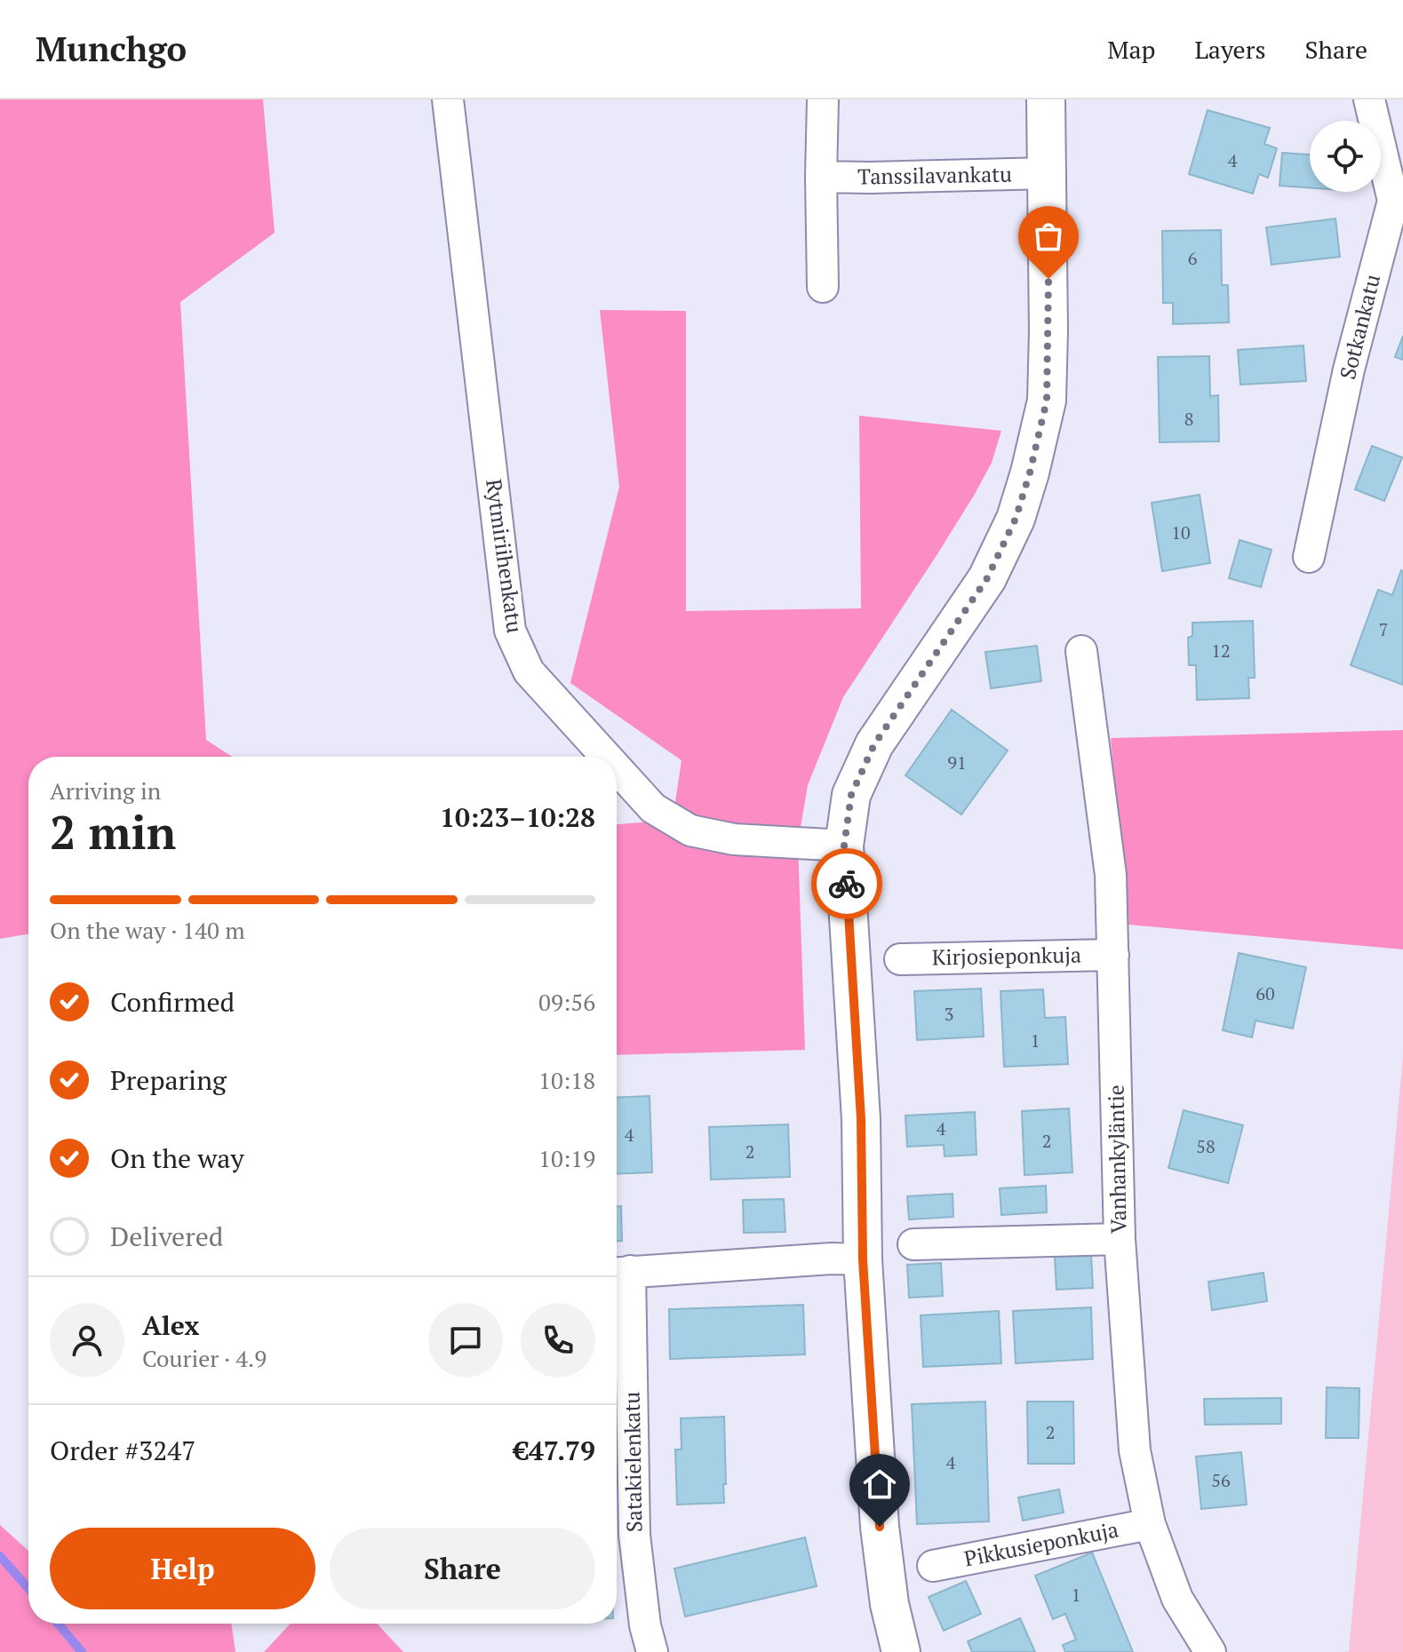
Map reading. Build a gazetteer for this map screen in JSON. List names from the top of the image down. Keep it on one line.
{"streets":{"street":["Tanssilavankatu","Sotkankatu","Rytmiriihenkatu","Kirjosieponkuja","Vanhankyläntie","Satakielenkatu","Pikkusieponkuja"]},"crossings":[["Kirjosieponkuja","Vanhankyläntie"],["Vanhankyläntie","Pikkusieponkuja"]],"house_numbers":["4","6","8","10","7","12","91","60","3","1","4","4","2","58","2","2","4","56","1"],"page":{"header":"Munchgo","nav":["Map","Layers","Share"],"heading":["2 min","Arriving in","10:23–10:28"],"panel":["Alex","Courier · 4.9","Order #3247","€47.79"],"bar":"On the way · 140 m","list":[["Confirmed","09:56"],["Preparing","10:18"],["On the way","10:19"],"Delivered"],"buttons":["Help","Share"]}}
